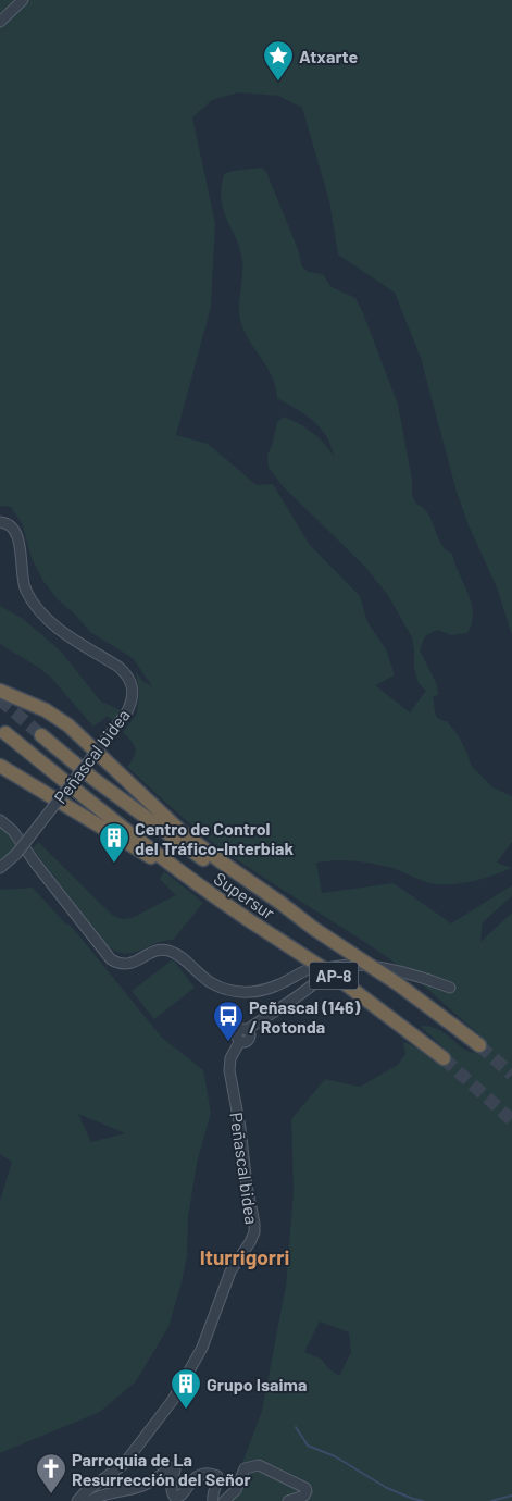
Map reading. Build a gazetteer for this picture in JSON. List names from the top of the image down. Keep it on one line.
{"streets":{"highway":["Supersur","AP-8"],"street":["Peñascal bidea"]},"crossings":[["Supersur","AP-8"]],"districts":["Iturrigorri"],"places":{"place":["Atxarte"],"building":["Centro de Control del Tráfico-Interbiak","Grupo Isaima"],"bus stop":["Peñascal (146) / Rotonda"],"church":["Parroquia de La Resurrección del Señor"]}}
